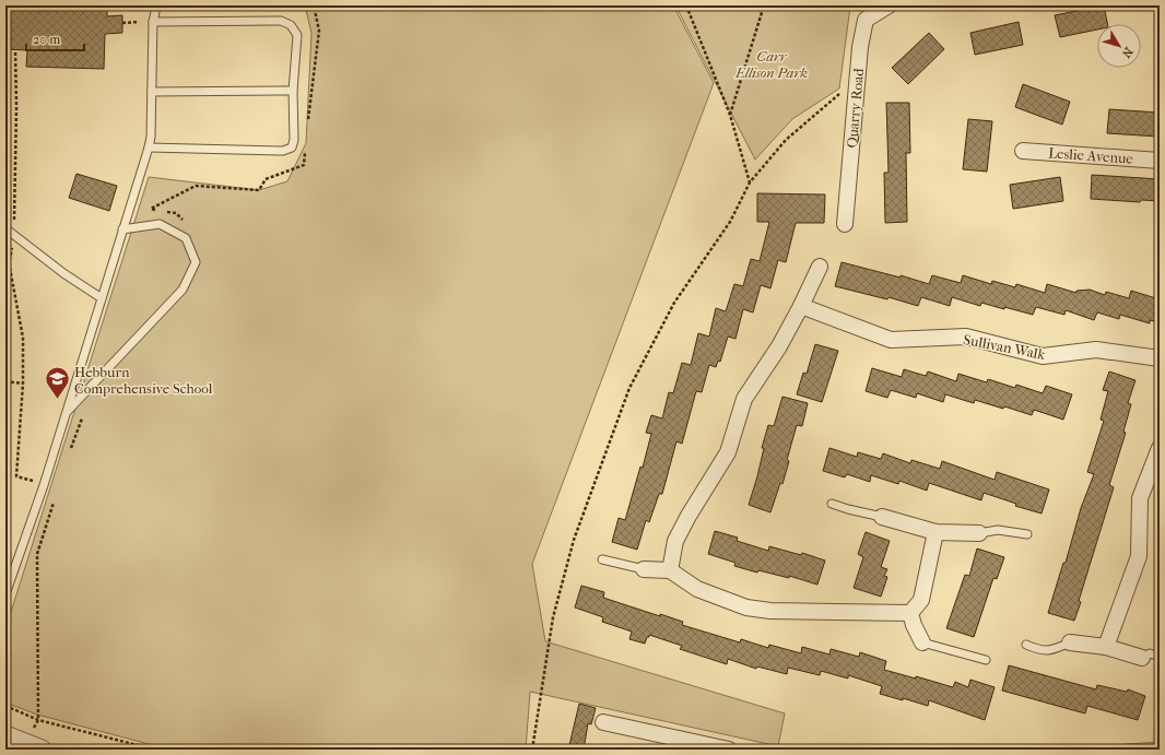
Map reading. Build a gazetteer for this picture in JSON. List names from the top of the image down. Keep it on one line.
{"streets":{"street":["Quarry Road","Leslie Avenue","Sullivan Walk"]},"parks":["Carr Ellison Park"],"places":{"school or university":["Hebburn Comprehensive School"]},"scale_bar":"20 m","north":"bottom right"}
